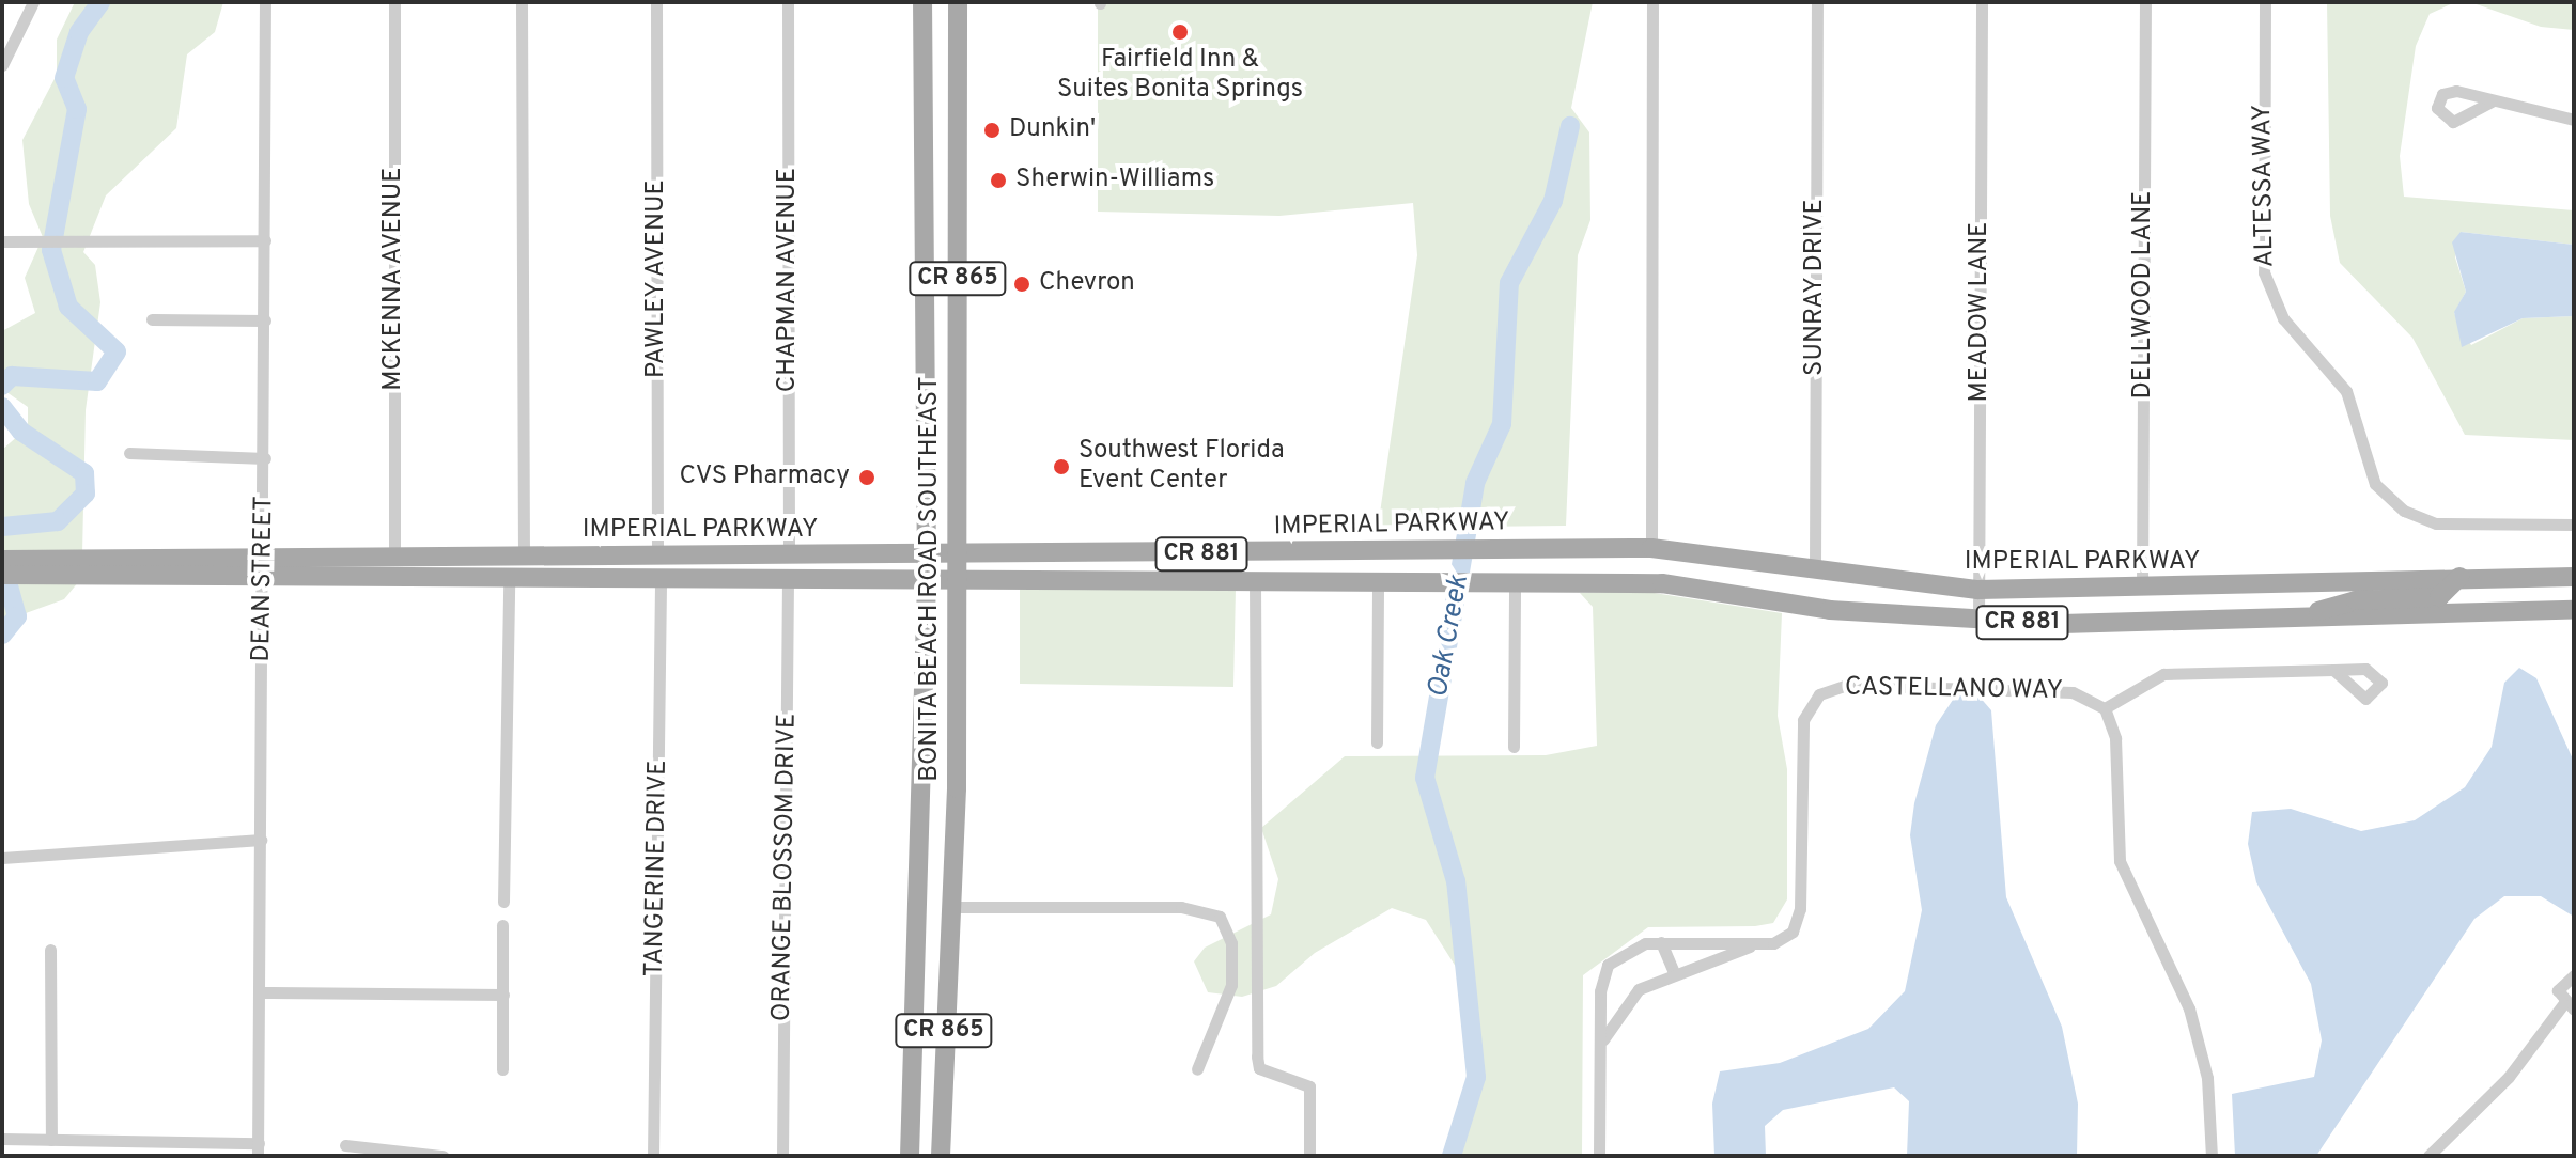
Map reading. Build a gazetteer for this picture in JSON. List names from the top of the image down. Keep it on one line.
{"streets":{"main road":["CR 865","IMPERIAL PARKWAY","CR 881","BONITA BEACH ROAD SOUTHEAST"],"street":["ALTESSA WAY","MCKENNA AVENUE","PAWLEY AVENUE","CHAPMAN AVENUE","SUNRAY DRIVE","DELLWOOD LANE","MEADOW LANE","DEAN STREET","CASTELLANO WAY","ORANGE BLOSSOM DRIVE","TANGERINE DRIVE"]},"crossings":[["MCKENNA AVENUE","IMPERIAL PARKWAY"],["PAWLEY AVENUE","IMPERIAL PARKWAY"],["CHAPMAN AVENUE","IMPERIAL PARKWAY"],["SUNRAY DRIVE","IMPERIAL PARKWAY"],["DELLWOOD LANE","IMPERIAL PARKWAY"],["MEADOW LANE","IMPERIAL PARKWAY"],["IMPERIAL PARKWAY","DEAN STREET"],["IMPERIAL PARKWAY","BONITA BEACH ROAD SOUTHEAST"],["IMPERIAL PARKWAY","ORANGE BLOSSOM DRIVE"],["IMPERIAL PARKWAY","TANGERINE DRIVE"]],"water":["Oak Creek"],"places":["Fairfield Inn & Suites Bonita Springs","Dunkin'","Sherwin-Williams","Chevron","Southwest Florida Event Center","CVS Pharmacy"]}
